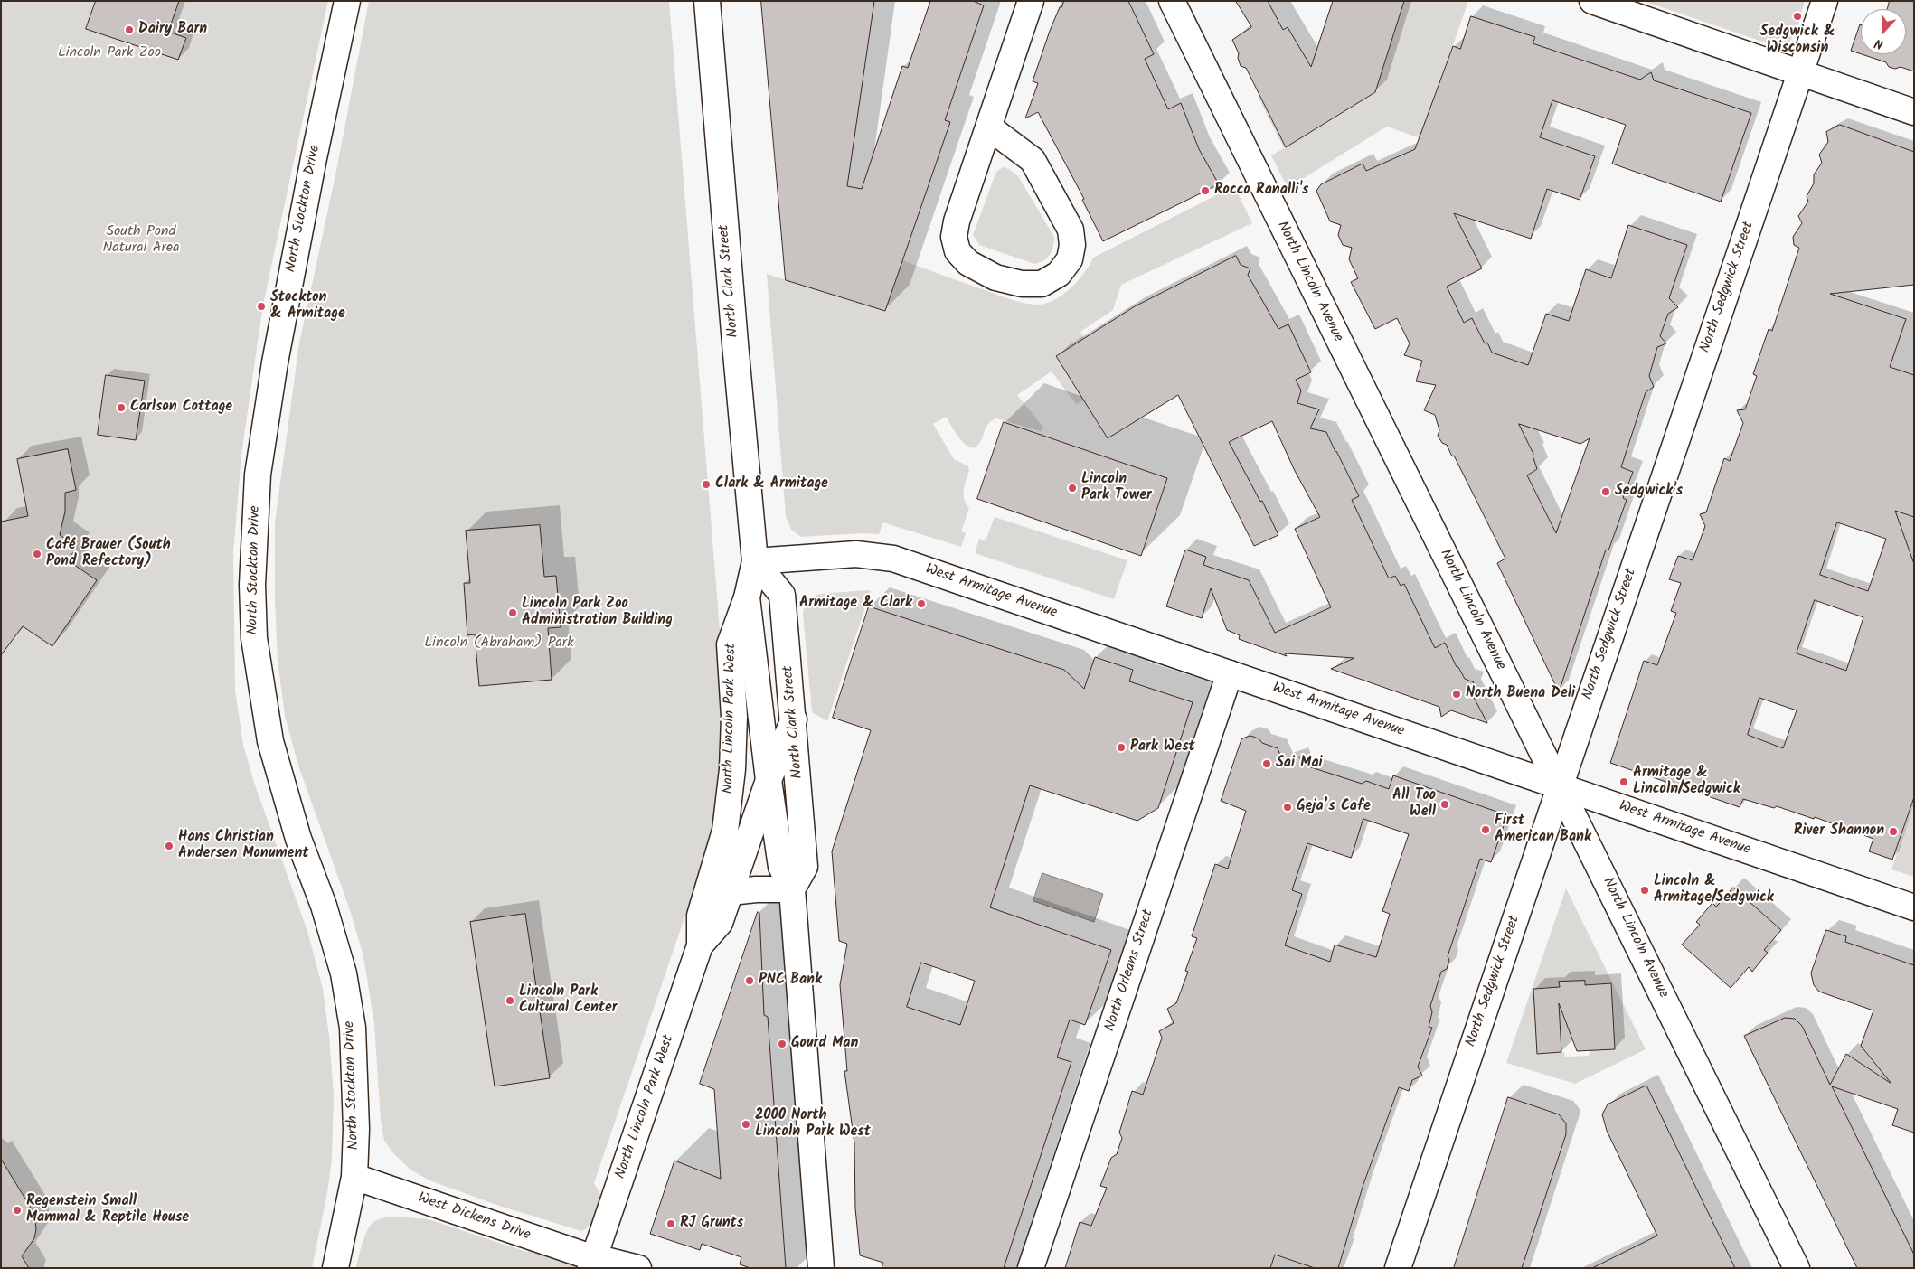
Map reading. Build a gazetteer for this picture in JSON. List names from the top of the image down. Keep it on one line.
{"streets":{"street":["North Stockton Drive","North Clark Street","North Lincoln Avenue","North Sedgwick Street","West Armitage Avenue","North Lincoln Park West","North Orleans Street","West Dickens Drive"]},"crossings":[["North Stockton Drive","West Dickens Drive"],["North Clark Street","West Armitage Avenue"],["North Clark Street","North Lincoln Park West"],["North Lincoln Avenue","North Sedgwick Street"],["North Lincoln Avenue","West Armitage Avenue"],["North Sedgwick Street","West Armitage Avenue"],["West Armitage Avenue","North Orleans Street"],["North Lincoln Park West","West Dickens Drive"]],"parks":["Lincoln Park Zoo","South Pond Natural Area","Lincoln (Abraham) Park"],"places":["Sedgwick & Wisconsin","Dairy Barn","Rocco Ranalli's","Stockton & Armitage","Carlson Cottage","Clark & Armitage","Lincoln Park Tower","Sedgwick's","Café Brauer (South Pond Refectory)","Armitage & Clark","Lincoln Park Zoo Administration Building","North Buena Deli","Park West","Sai Mai","Armitage & Lincoln/Sedgwick","All Too Well","Geja’s Cafe","First American Bank","River Shannon","Hans Christian Andersen Monument","Lincoln & Armitage/Sedgwick","PNC Bank","Lincoln Park Cultural Center","Gourd Man","2000 North Lincoln Park West","Regenstein Small Mammal & Reptile House","RJ Grunts"],"north":"bottom"}
